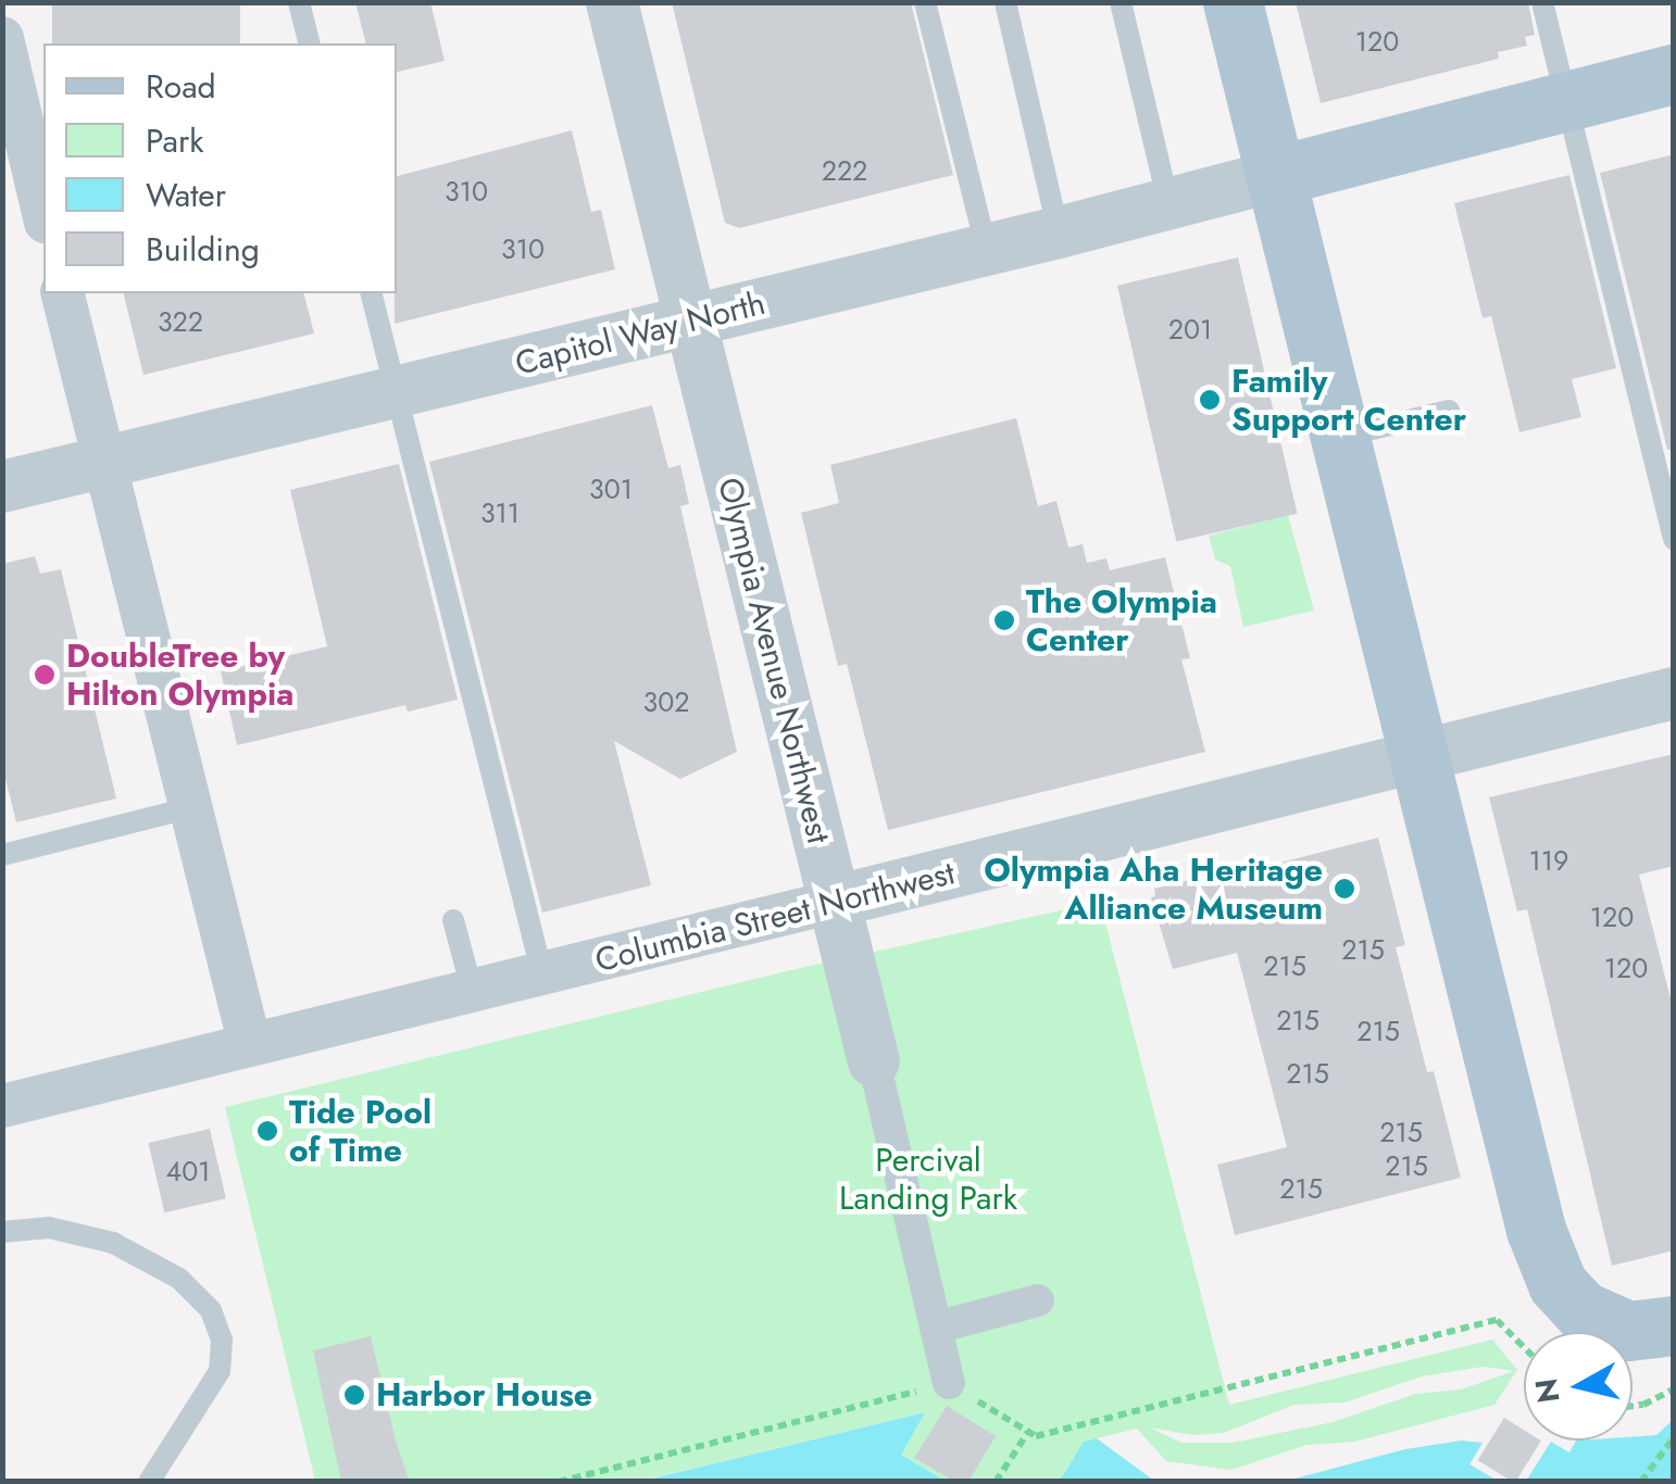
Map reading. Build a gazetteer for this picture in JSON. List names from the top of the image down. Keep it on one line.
{"streets":{"street":["Capitol Way North","Olympia Avenue Northwest","Columbia Street Northwest"]},"crossings":[["Capitol Way North","Olympia Avenue Northwest"],["Olympia Avenue Northwest","Columbia Street Northwest"]],"parks":["Percival Landing Park"],"places":["Family Support Center","The Olympia Center","DoubleTree by Hilton Olympia","Olympia Aha Heritage Alliance Museum","Tide Pool of Time","Harbor House"],"house_numbers":["120","222","310","310","322","201","301","311","302","119","120","215","215","120","215","215","215","215","215","401","215"],"legend":["Road","Park","Water","Building"],"north":"left"}
